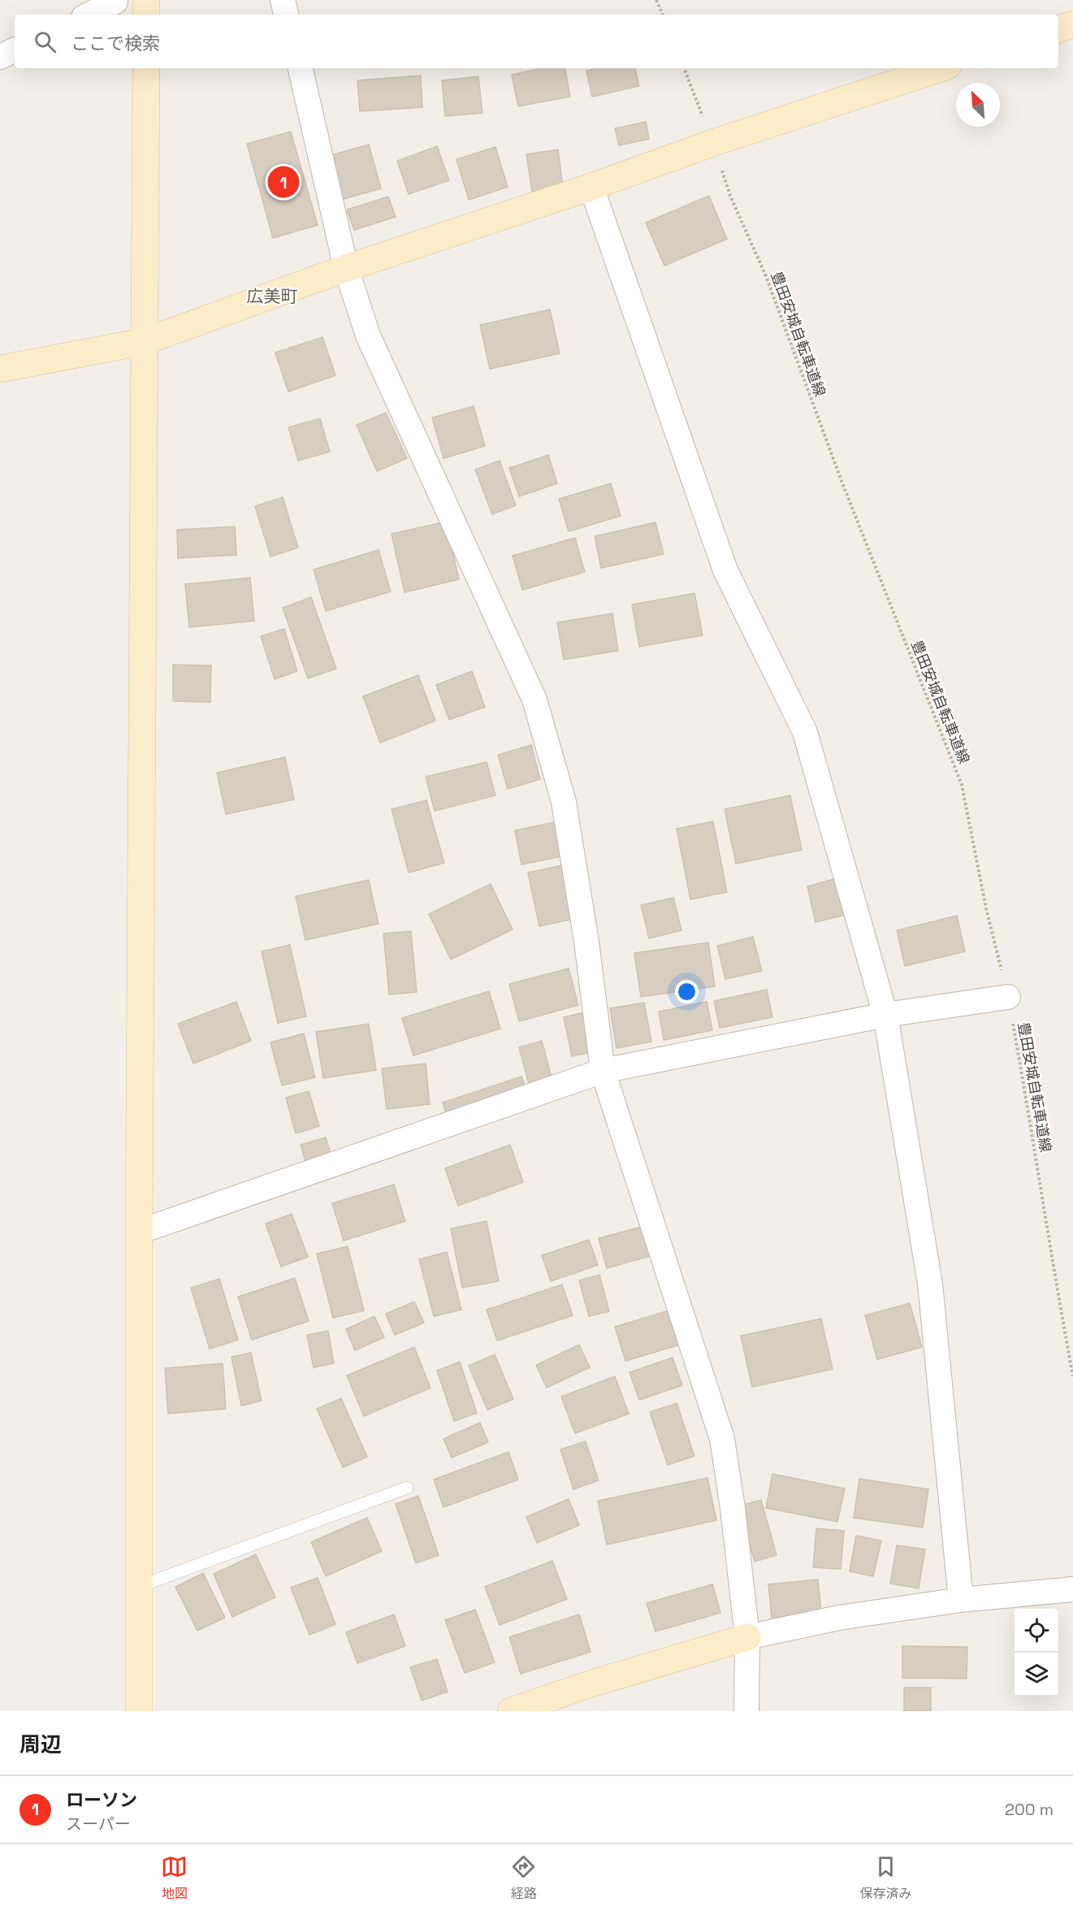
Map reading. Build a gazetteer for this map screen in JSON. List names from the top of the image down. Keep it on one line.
{"streets":{"path":["豊田安城自転車道線"]},"districts":["広美町"],"north":"top left","page":{"search":"ここで検索","pins":"1","heading":"周辺","list":[{"mark":"1","name":"ローソン","note":"スーパー","value":"200 m"}],"nav":["地図","経路","保存済み"]}}
